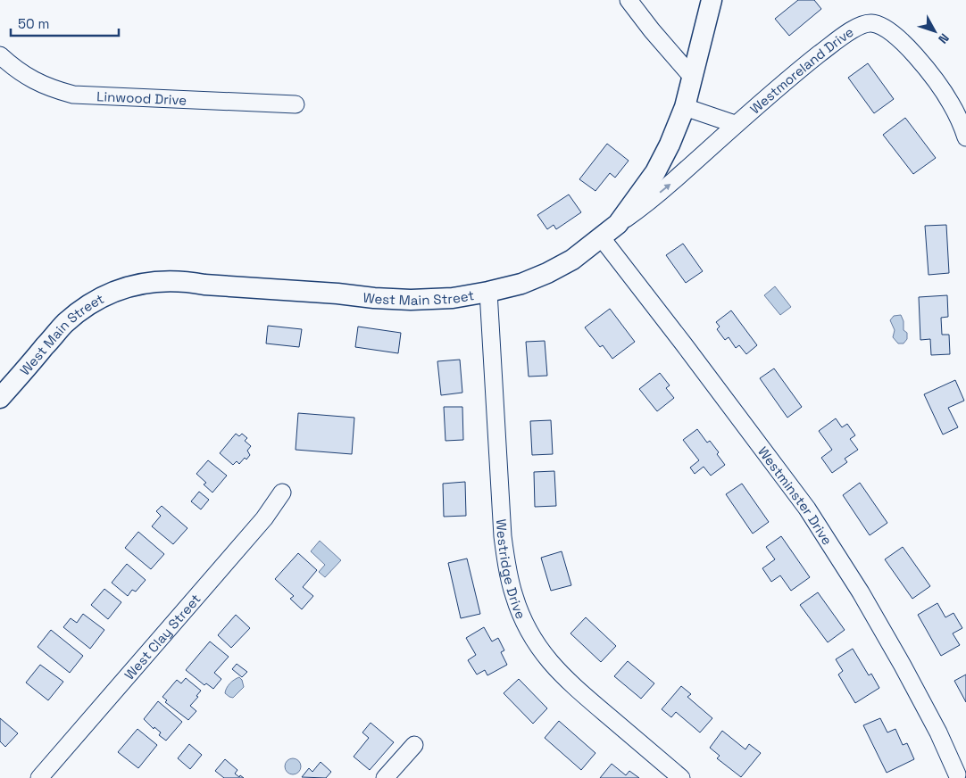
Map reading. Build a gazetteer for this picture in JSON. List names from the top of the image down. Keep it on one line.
{"streets":{"main road":["West Main Street"],"street":["Westmoreland Drive","Linwood Drive","Westminster Drive","Westridge Drive","West Clay Street"]},"crossings":[["Westmoreland Drive","West Main Street"],["West Main Street","Westminster Drive"],["West Main Street","Westridge Drive"]],"scale_bar":"50 m","north":"bottom right"}
